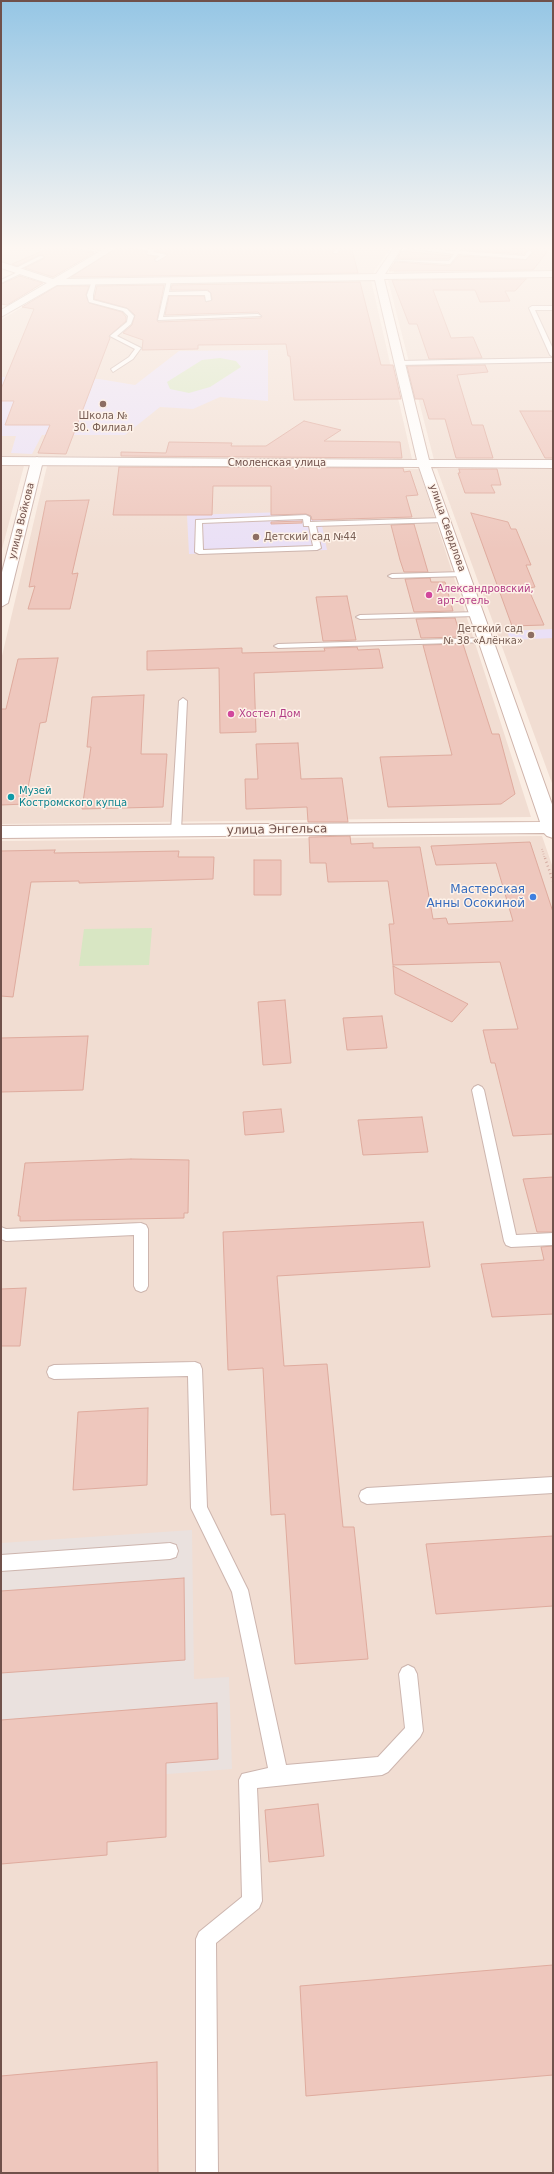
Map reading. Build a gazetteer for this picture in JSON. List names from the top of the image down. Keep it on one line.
{"streets":{"street":["Смоленская улица","улица Войкова","улица Свердлова","улица Энгельса"]},"crossings":[["Смоленская улица","улица Войкова"],["Смоленская улица","улица Свердлова"],["улица Свердлова","улица Энгельса"]],"places":["Школа № 30. Филиал","Детский сад №44","Александровский, арт-отель","Детский сад № 38 «Алёнка»","Хостел Дом","Музей Костромского купца","Мастерская Анны Осокиной"]}
